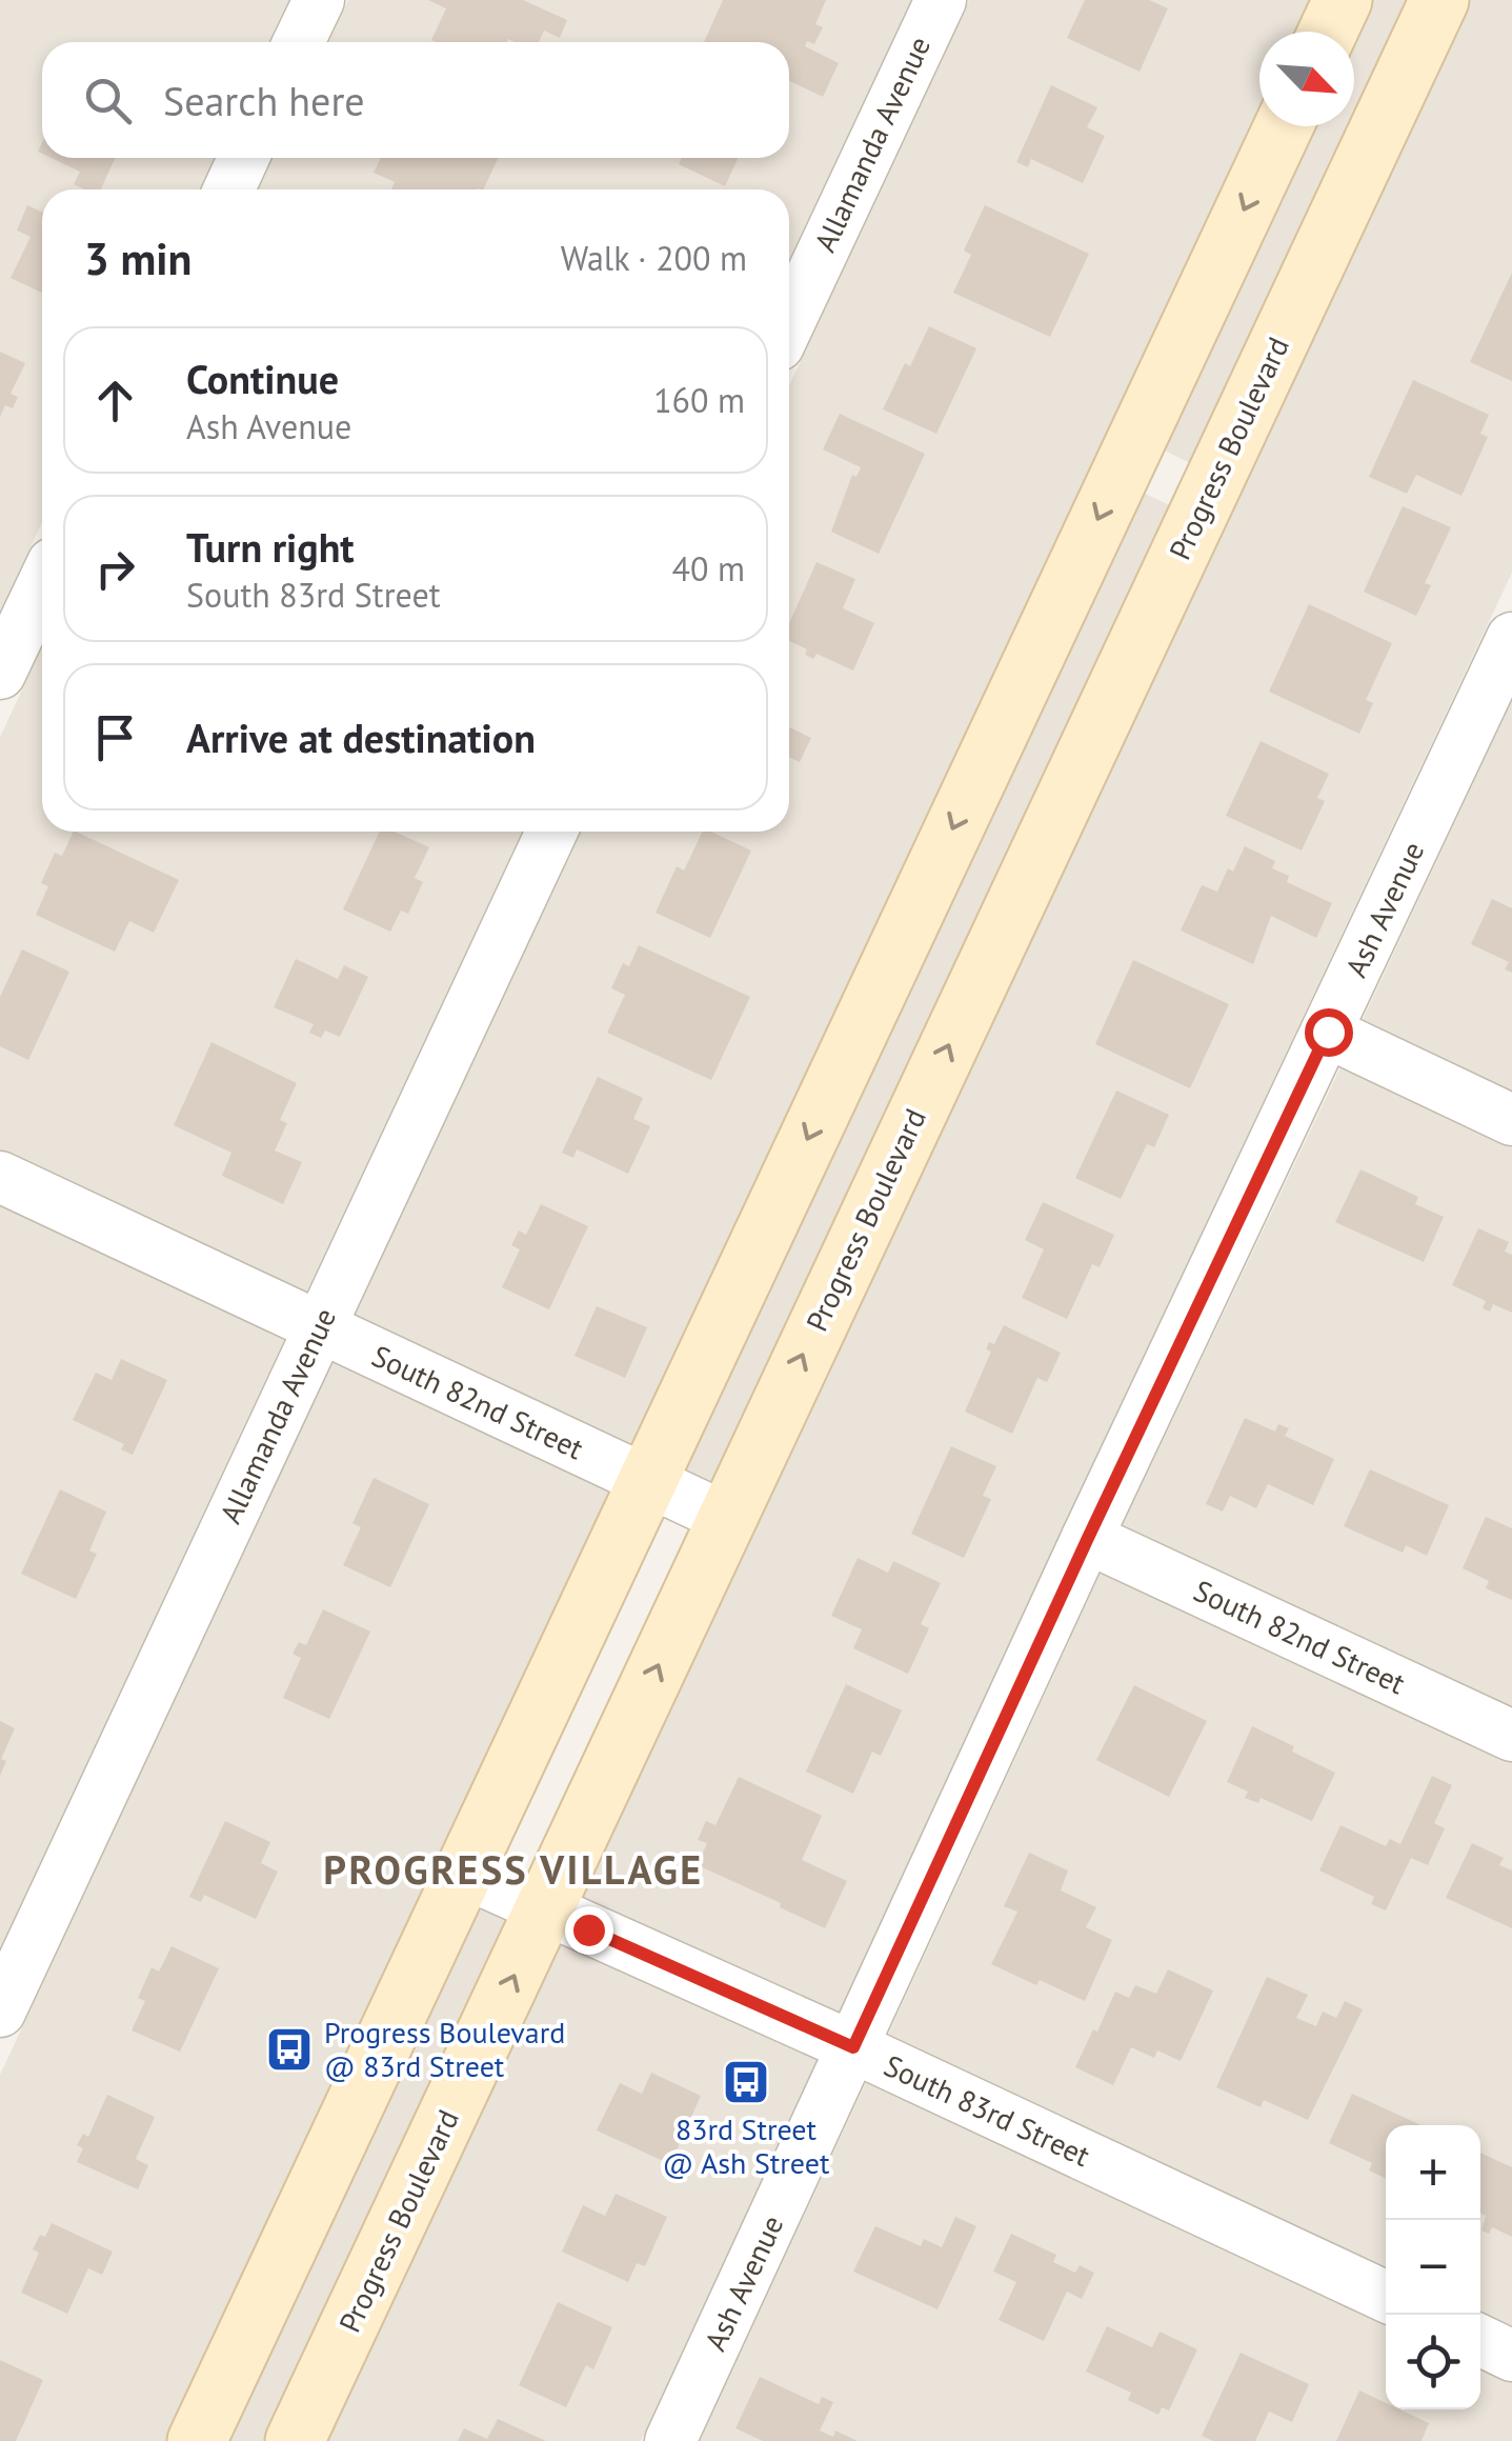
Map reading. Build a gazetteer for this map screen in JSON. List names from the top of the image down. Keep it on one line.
{"streets":{"main road":["Progress Boulevard"],"street":["Allamanda Avenue","Ash Avenue","South 82nd Street","South 83rd Street"]},"crossings":[["Allamanda Avenue","South 82nd Street"],["Progress Boulevard","South 82nd Street"],["Progress Boulevard","South 83rd Street"],["Ash Avenue","South 82nd Street"],["Ash Avenue","South 83rd Street"]],"districts":["PROGRESS VILLAGE"],"places":{"bus stop":["Progress Boulevard @ 83rd Street","83rd Street @ Ash Street"]},"north":"bottom right","page":{"search":"Search here","heading":["3 min","Walk · 200 m"],"list":[["Continue","Ash Avenue","160 m"],["Turn right","South 83rd Street","40 m"],"Arrive at destination"],"map_buttons":["+","−"]}}
